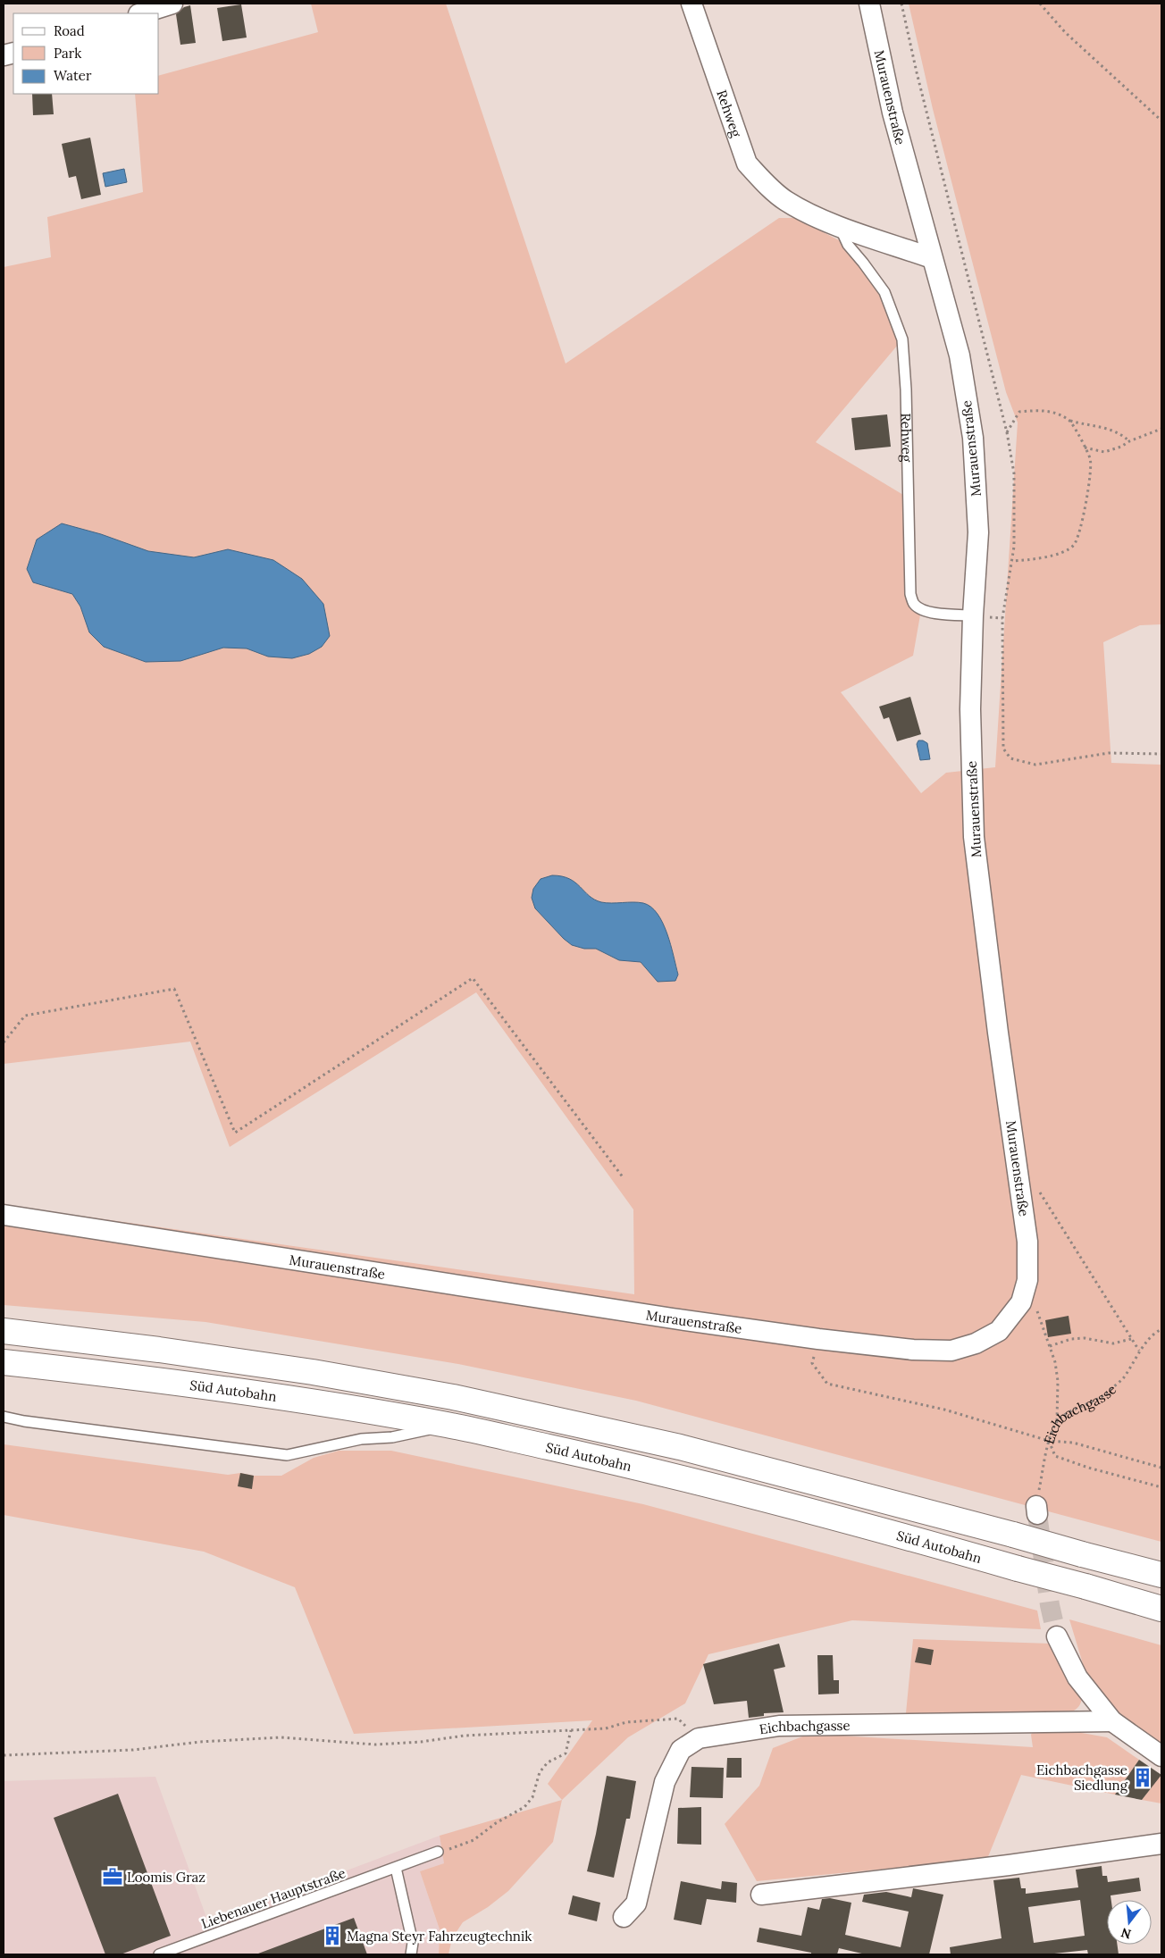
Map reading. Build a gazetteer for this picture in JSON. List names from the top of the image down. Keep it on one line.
{"streets":{"highway":["Süd Autobahn"],"street":["Murauenstraße","Rehweg","Eichbachgasse"],"lane":["Liebenauer Hauptstraße"]},"crossings":[["Murauenstraße","Rehweg"]],"places":{"building":["Eichbachgasse Siedlung","Magna Steyr Fahrzeugtechnik"],"office":["Loomis Graz"]},"legend":["Road","Park","Water"],"north":"bottom"}
